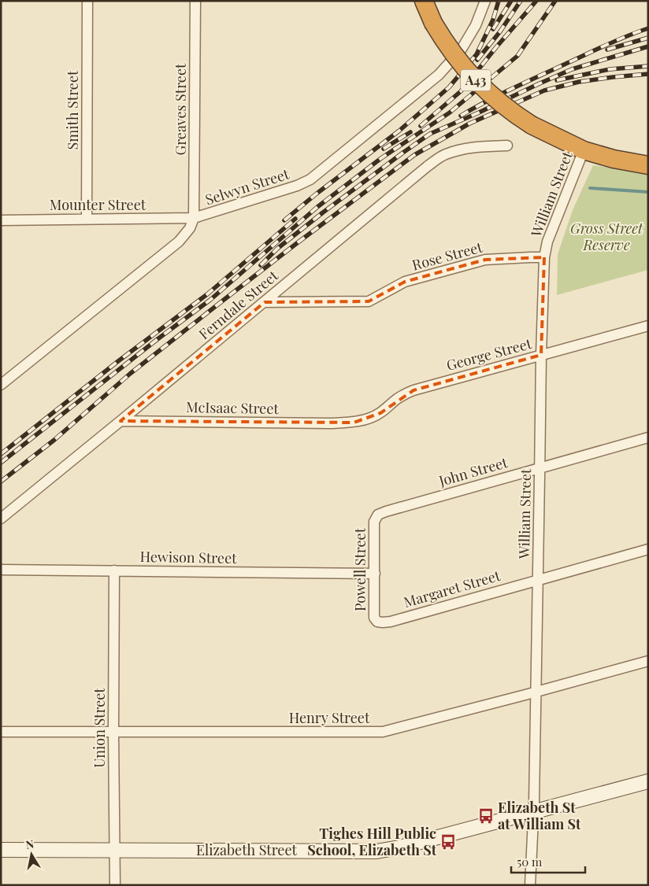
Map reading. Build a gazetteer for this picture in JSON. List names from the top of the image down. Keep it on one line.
{"streets":{"highway":["A43"],"main road":["Elizabeth Street"],"street":["Greaves Street","Smith Street","Selwyn Street","William Street","Mounter Street","Rose Street","Ferndale Street","George Street","McIsaac Street","John Street","Hewison Street","Powell Street","Margaret Street","Henry Street","Union Street"]},"crossings":[["A43","William Street"],["Greaves Street","Selwyn Street"],["Greaves Street","Mounter Street"],["Smith Street","Mounter Street"],["Selwyn Street","Mounter Street"],["William Street","Rose Street"],["William Street","George Street"],["William Street","John Street"],["William Street","Margaret Street"],["William Street","Henry Street"],["William Street","Elizabeth Street"],["Rose Street","Ferndale Street"],["Ferndale Street","McIsaac Street"],["George Street","McIsaac Street"],["John Street","Powell Street"],["Hewison Street","Powell Street"],["Hewison Street","Union Street"],["Powell Street","Margaret Street"],["Henry Street","Union Street"],["Union Street","Elizabeth Street"]],"parks":["Gross Street Reserve"],"places":{"bus stop":["Elizabeth St at William St","Tighes Hill Public School, Elizabeth St"]},"scale_bar":"50 m","north":"top"}
